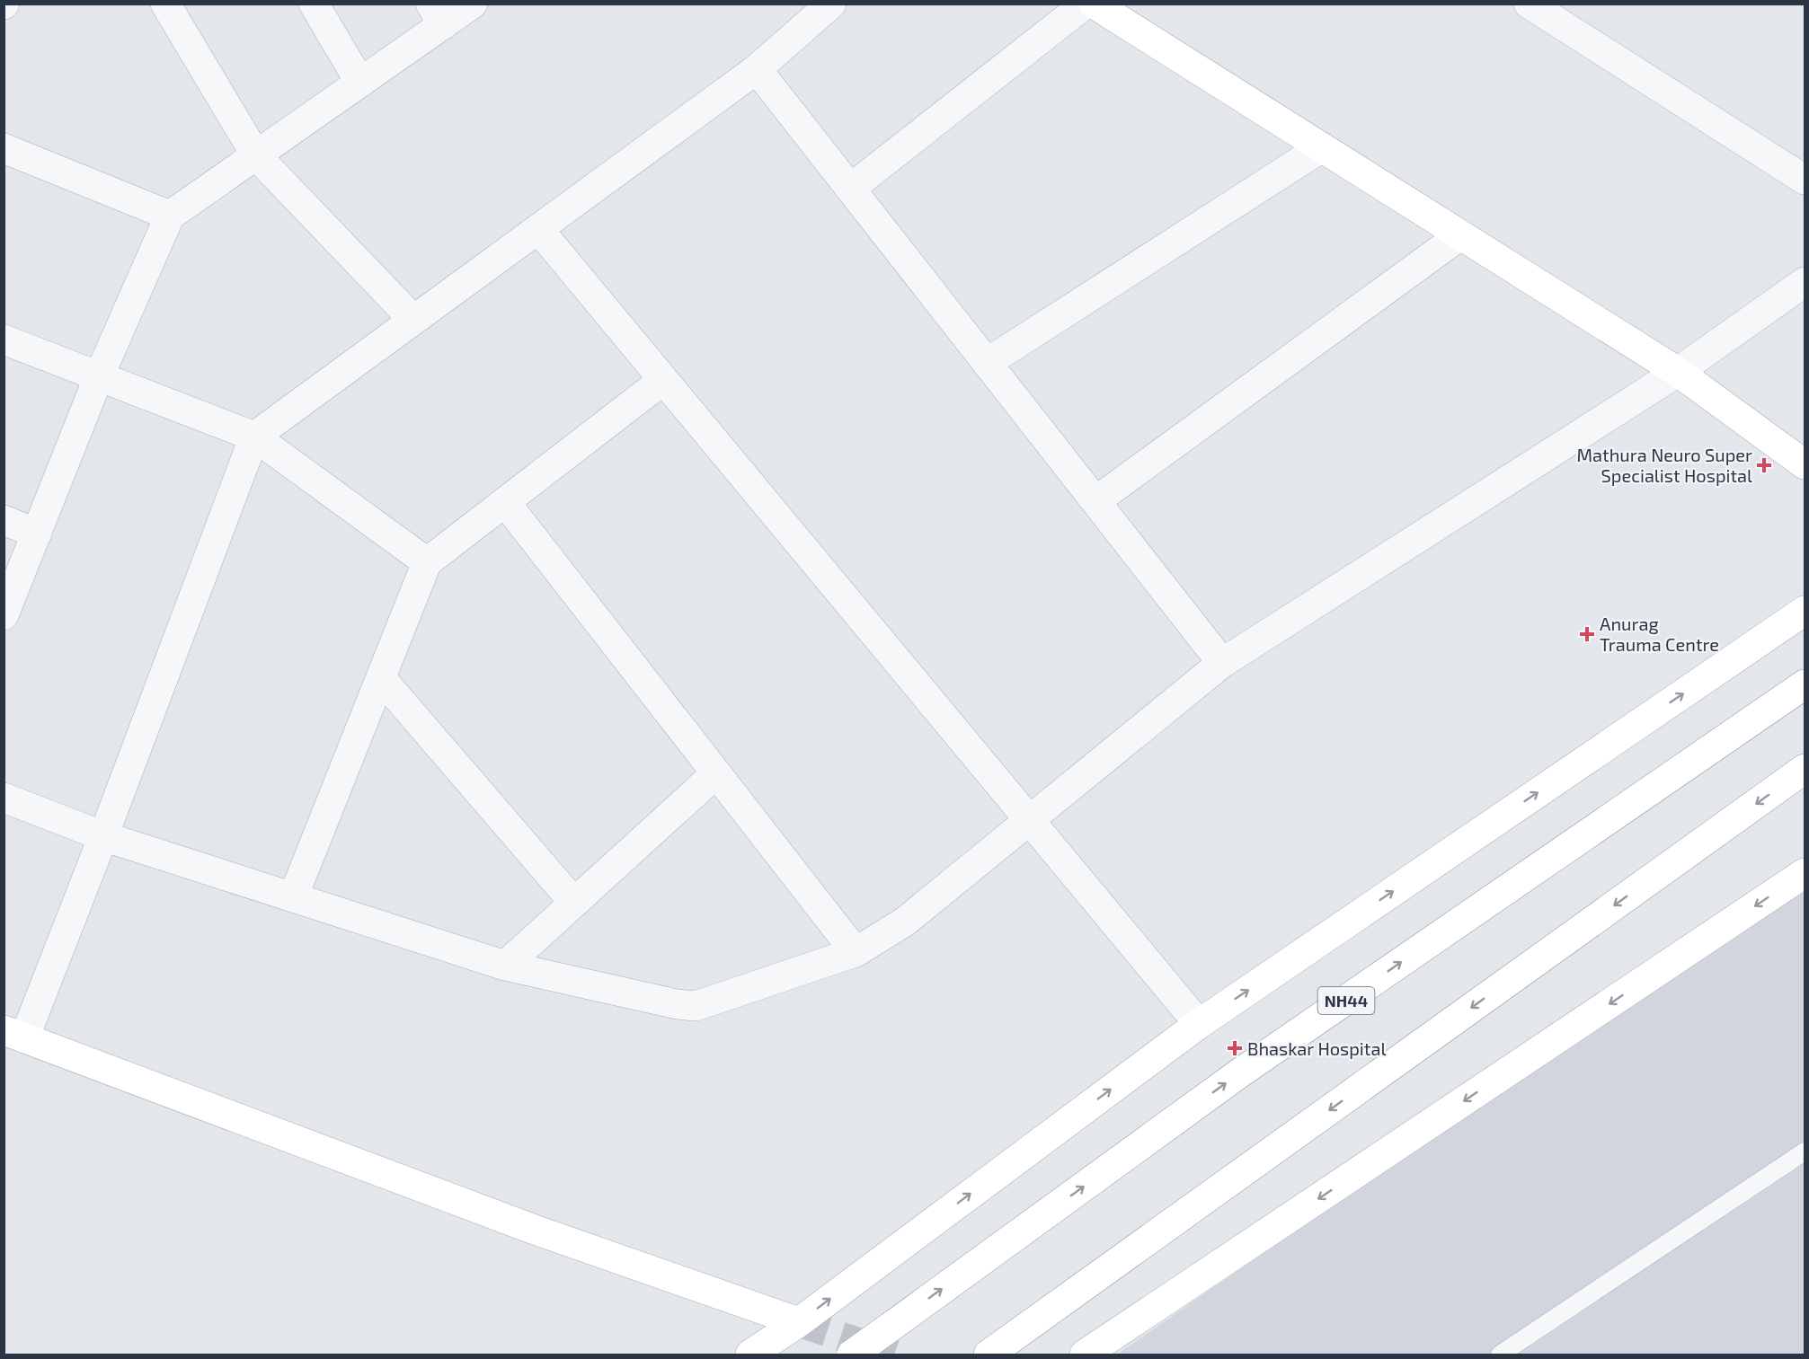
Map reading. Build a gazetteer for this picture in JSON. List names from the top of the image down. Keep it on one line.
{"streets":{"main road":["NH44"]},"places":{"health":["Mathura Neuro Super Specialist Hospital","Anurag Trauma Centre","Bhaskar Hospital"]}}
